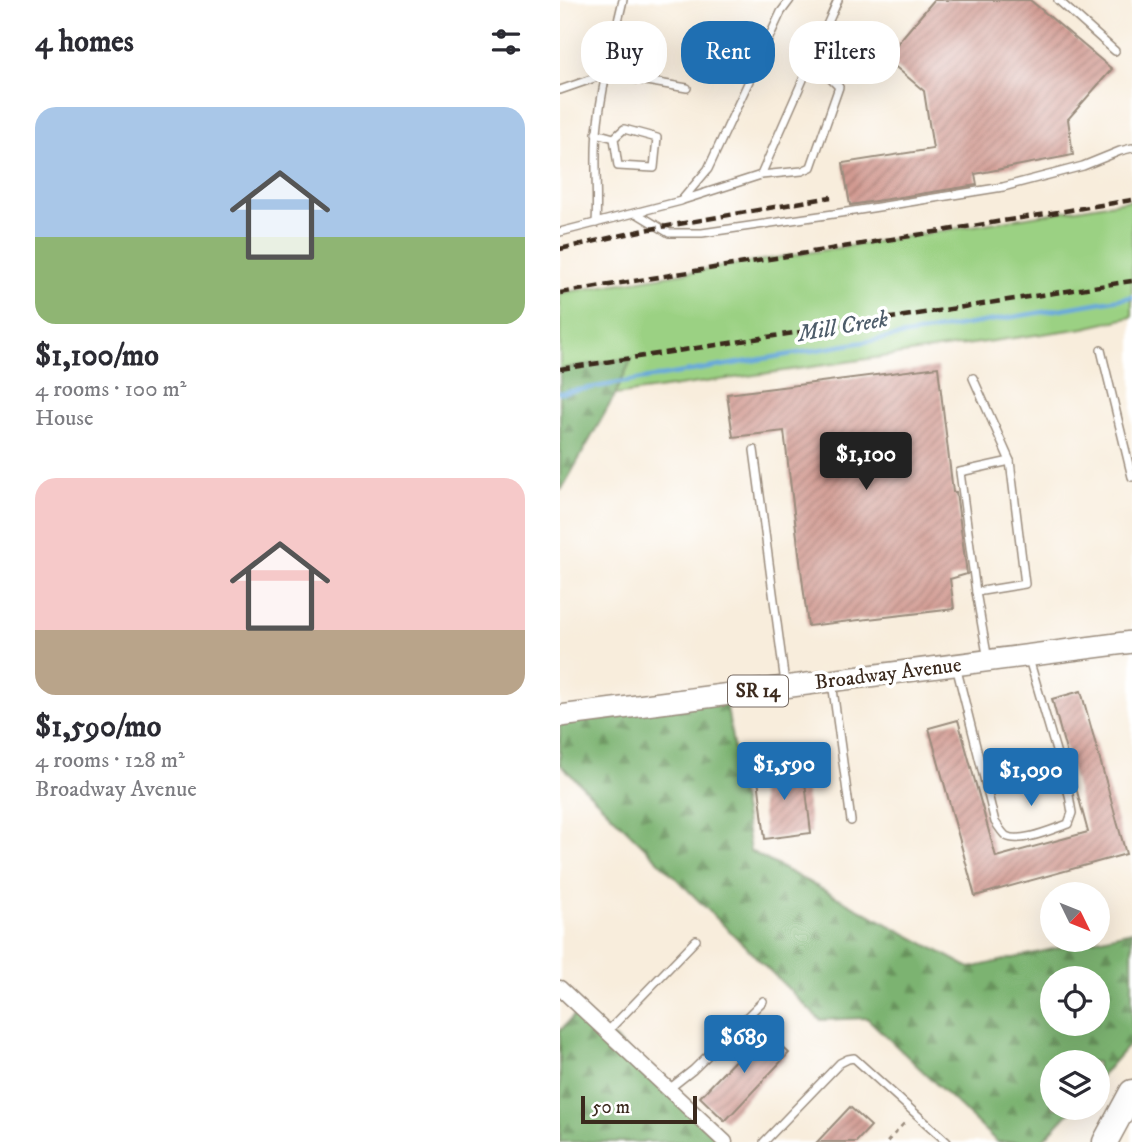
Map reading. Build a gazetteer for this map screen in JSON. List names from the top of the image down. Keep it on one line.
{"streets":{"main road":["Broadway Avenue","SR 14"]},"water":["Mill Creek"],"scale_bar":"50 m","north":"bottom right","page":{"heading":"4 homes","chip":["Buy","Rent","Filters"],"list":[{"name":"$1,100/mo","note":"4 rooms · 100 m² · House"},{"name":"$1,590/mo","note":"4 rooms · 128 m² · Broadway Avenue"}],"price":["$1,100","$1,590","$1,090","$689"],"scale":"50 m"}}
